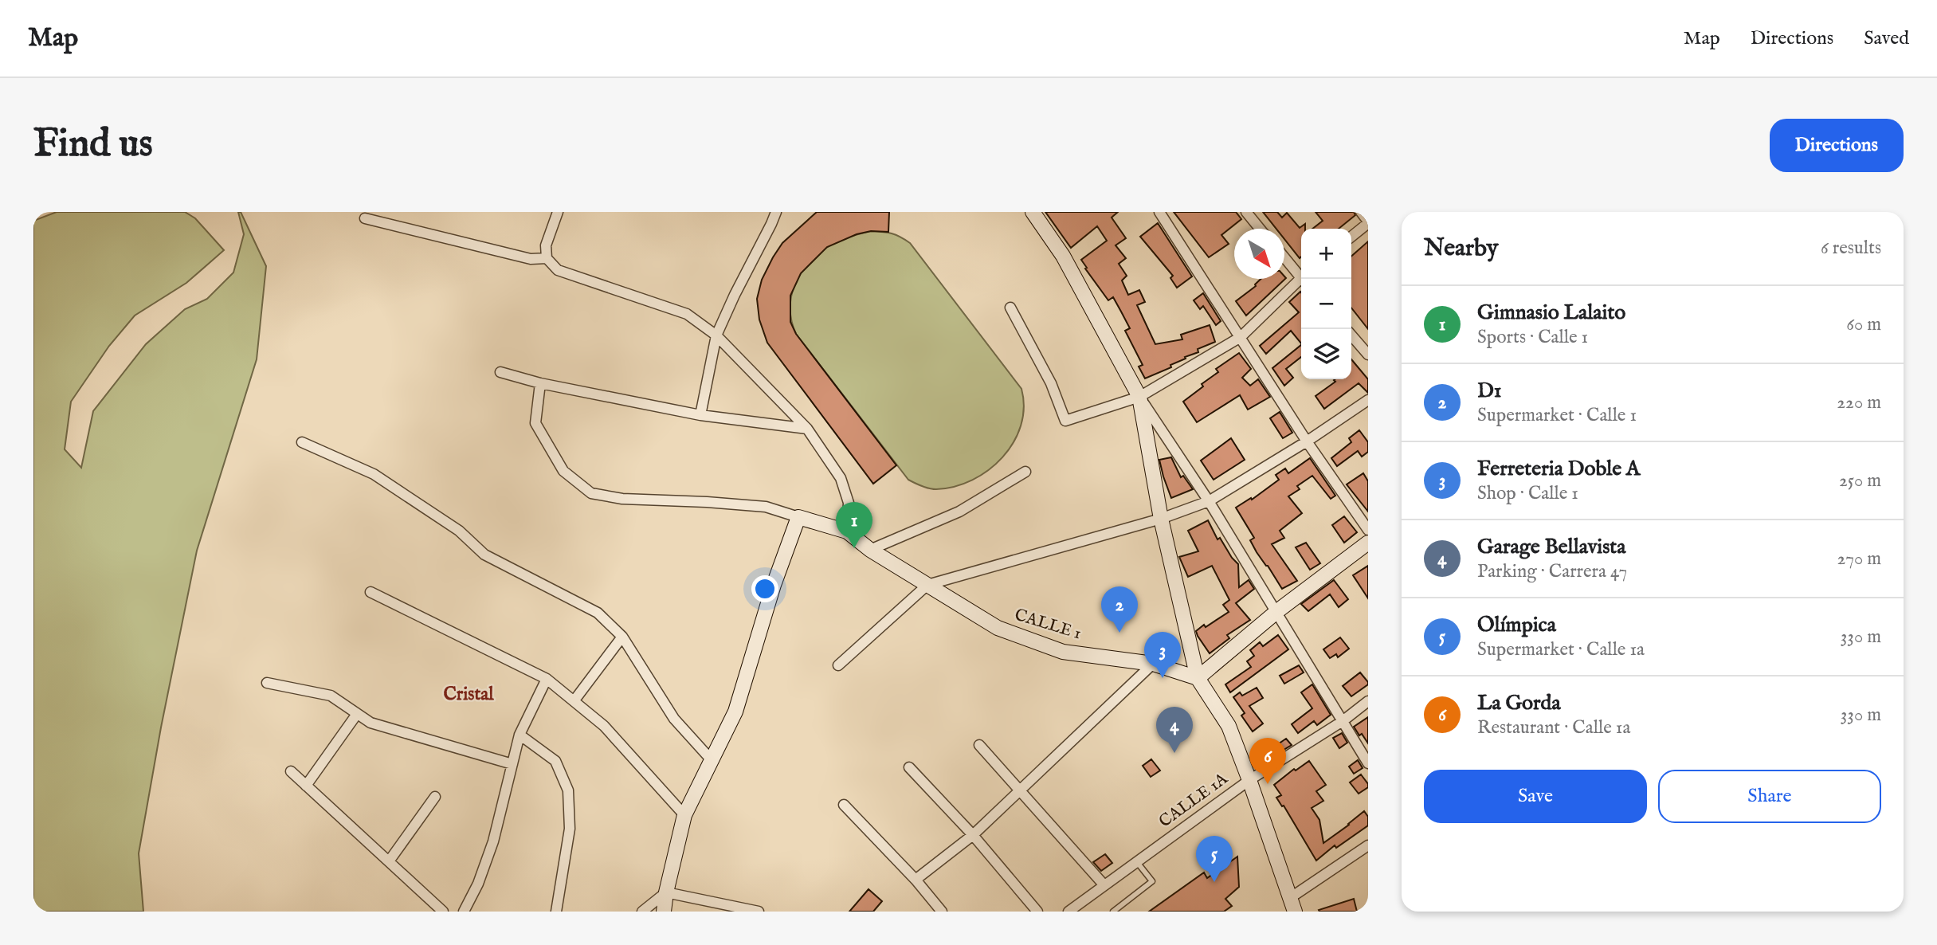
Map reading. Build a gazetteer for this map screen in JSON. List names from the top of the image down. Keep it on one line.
{"streets":{"main road":["CALLE 1"],"street":["CALLE 1A"]},"districts":["Cristal"],"north":"bottom right","page":{"header":"Map","nav":["Map","Directions","Saved"],"buttons":["Directions",["Save","Share"]],"title":"Find us","heading":["Nearby","6 results"],"map_buttons":["+","−"],"list":[{"mark":"1","name":"Gimnasio Lalaito","note":"Sports · Calle 1","value":"60 m"},{"mark":"2","name":"D1","note":"Supermarket · Calle 1","value":"220 m"},{"mark":"3","name":"Ferreteria Doble A","note":"Shop · Calle 1","value":"250 m"},{"mark":"4","name":"Garage Bellavista","note":"Parking · Carrera 47","value":"270 m"},{"mark":"5","name":"Olímpica","note":"Supermarket · Calle 1a","value":"330 m"},{"mark":"6","name":"La Gorda","note":"Restaurant · Calle 1a","value":"330 m"}],"pins":["1","2","3","4","6","5"]}}
